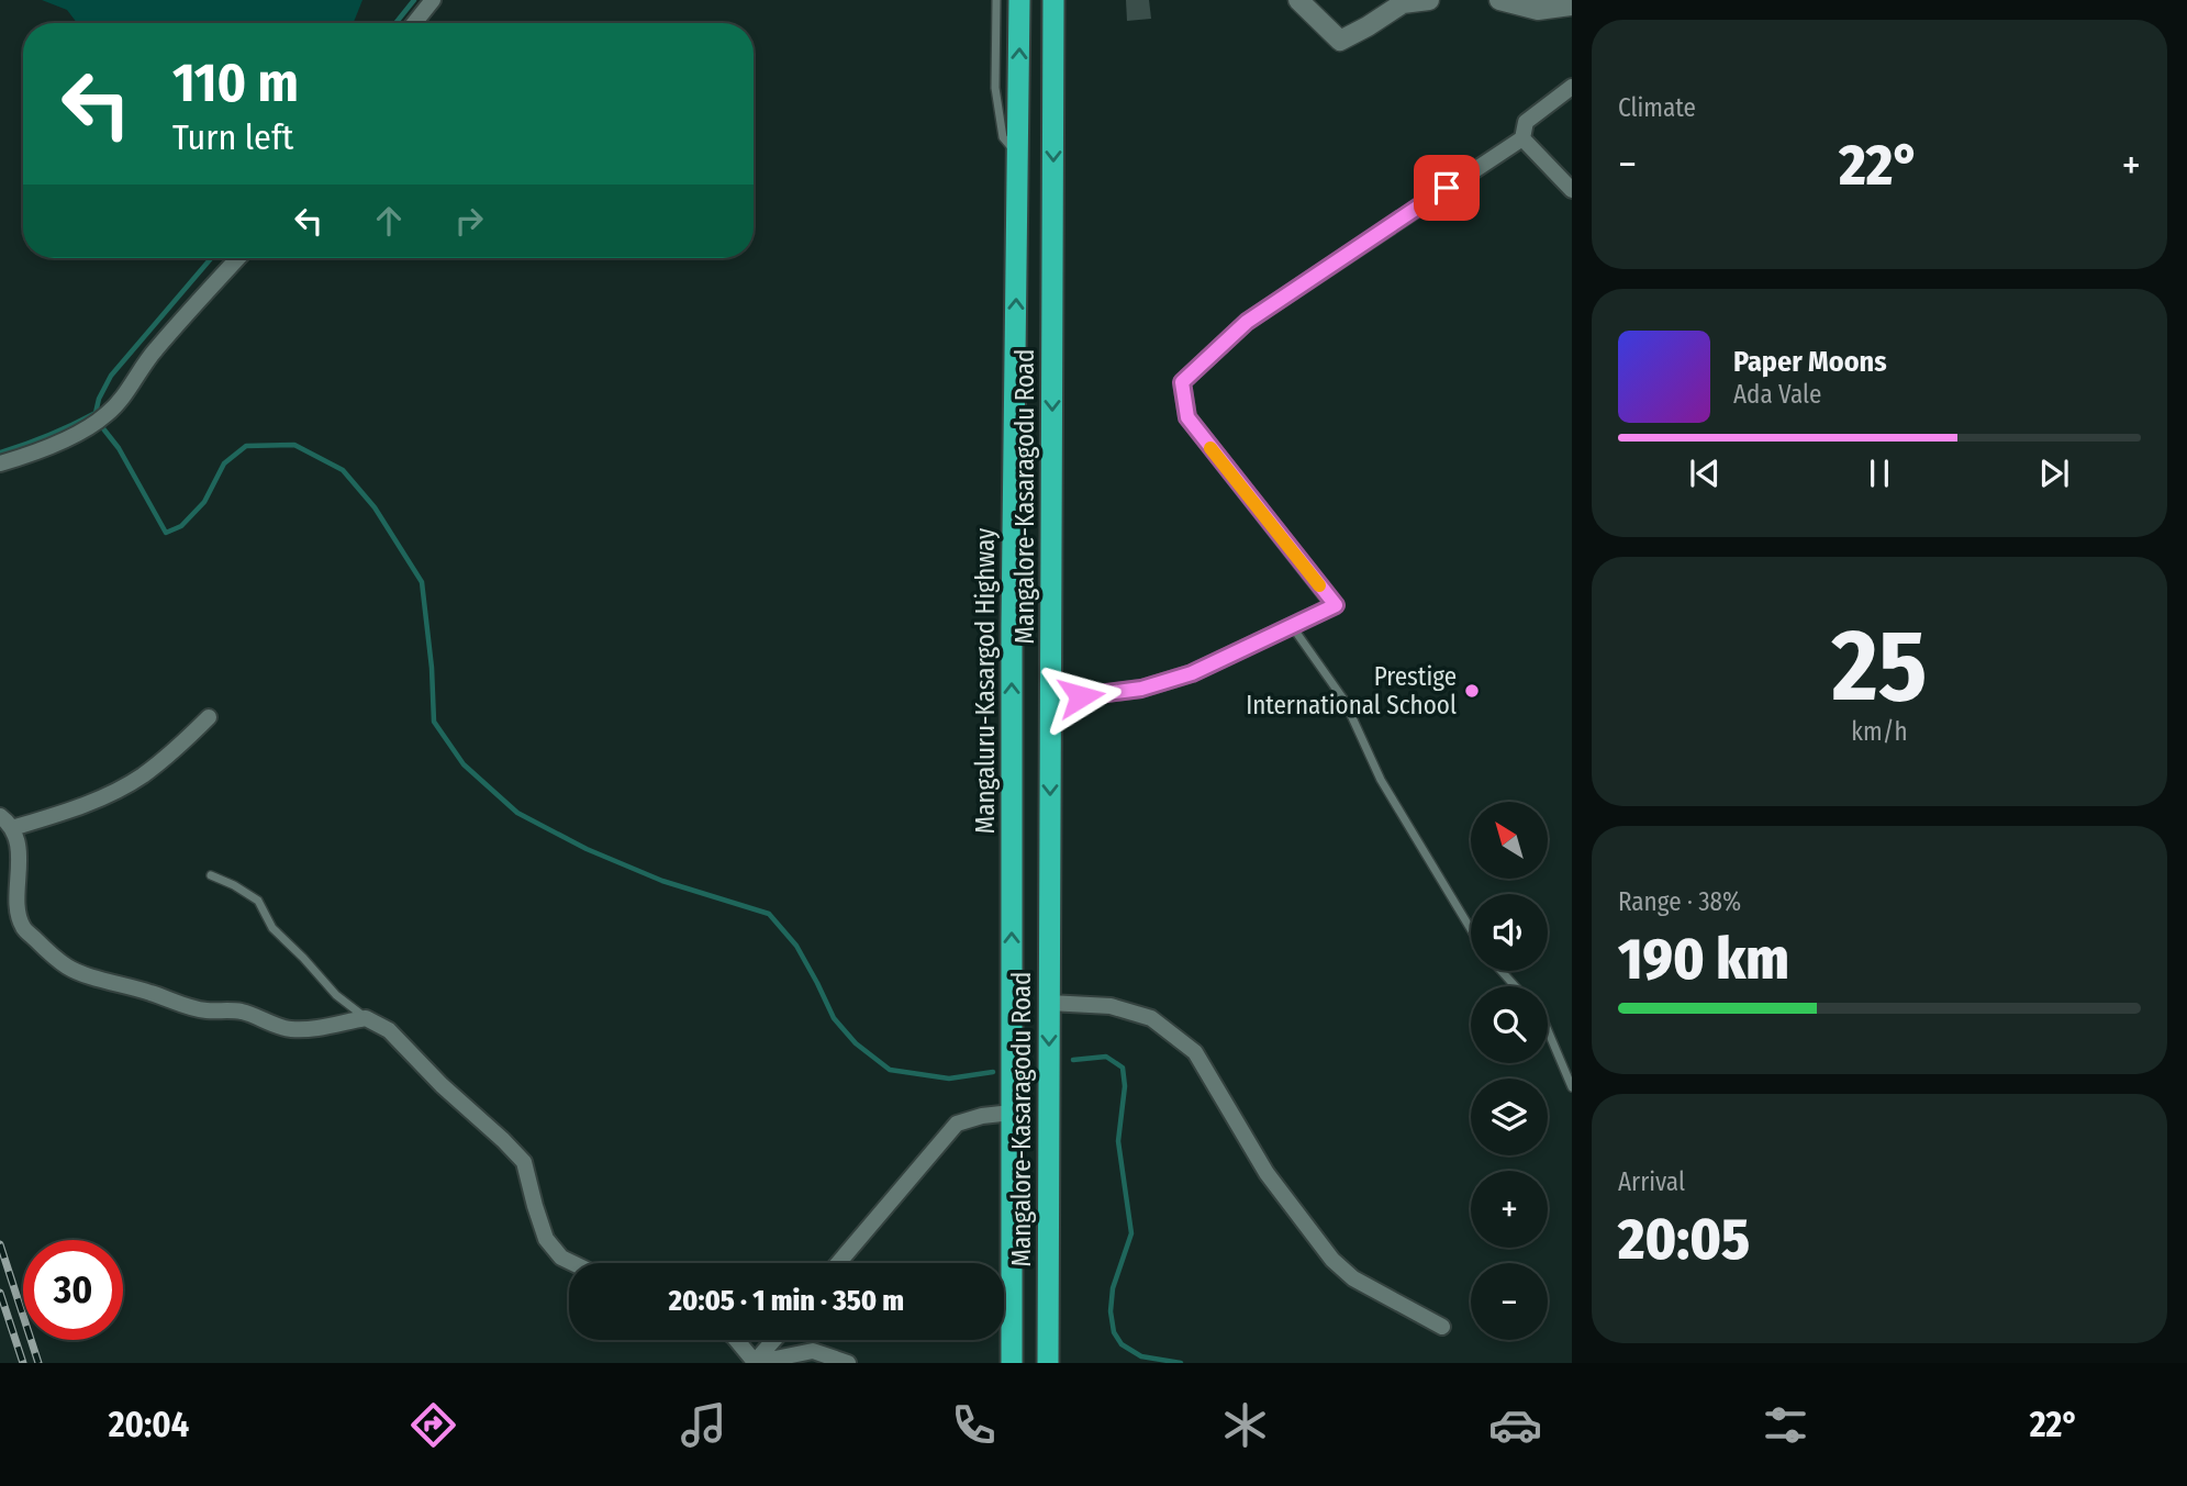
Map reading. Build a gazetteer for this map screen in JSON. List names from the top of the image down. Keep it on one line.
{"streets":{"highway":["Mangalore-Kasaragodu Road","Mangaluru-Kasargod Highway"]},"one_way":["Mangalore-Kasaragodu Road","Mangaluru-Kasargod Highway"],"places":["Prestige International School"],"north":"top left","page":{"tile":["Climate",["25","km/h"],["Range · 38%","190 km"],["Arrival","20:05"]],"turn":["110 m","Turn left"],"heat":["−","22°","+"],"song":["Paper Moons","Ada Vale"],"map_buttons":["+","−"],"limit":"30","trip":"20:05 · 1 min · 350 m","tabs":["20:04","22°"]}}
